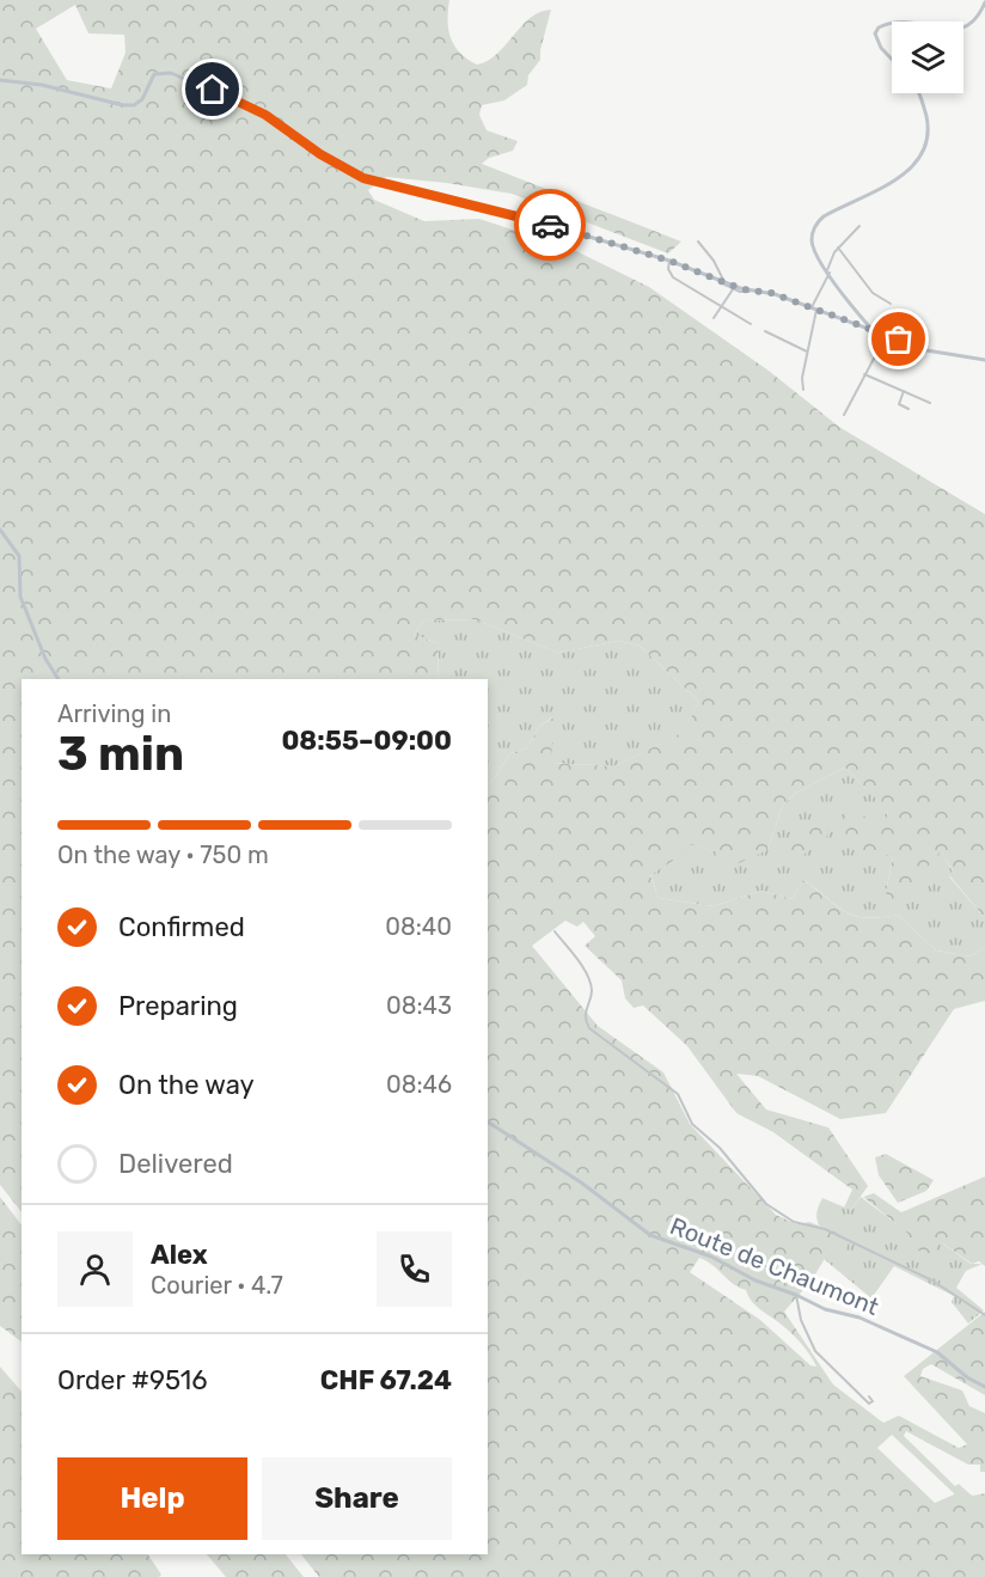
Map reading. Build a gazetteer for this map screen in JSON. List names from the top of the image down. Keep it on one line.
{"streets":{"street":["Route de Chaumont"]},"page":{"heading":["3 min","Arriving in","08:55–09:00"],"panel":["Alex","Courier · 4.7","Order #9516","CHF 67.24"],"bar":"On the way · 750 m","list":[["Confirmed","08:40"],["Preparing","08:43"],["On the way","08:46"],"Delivered"],"buttons":["Help","Share"]}}
